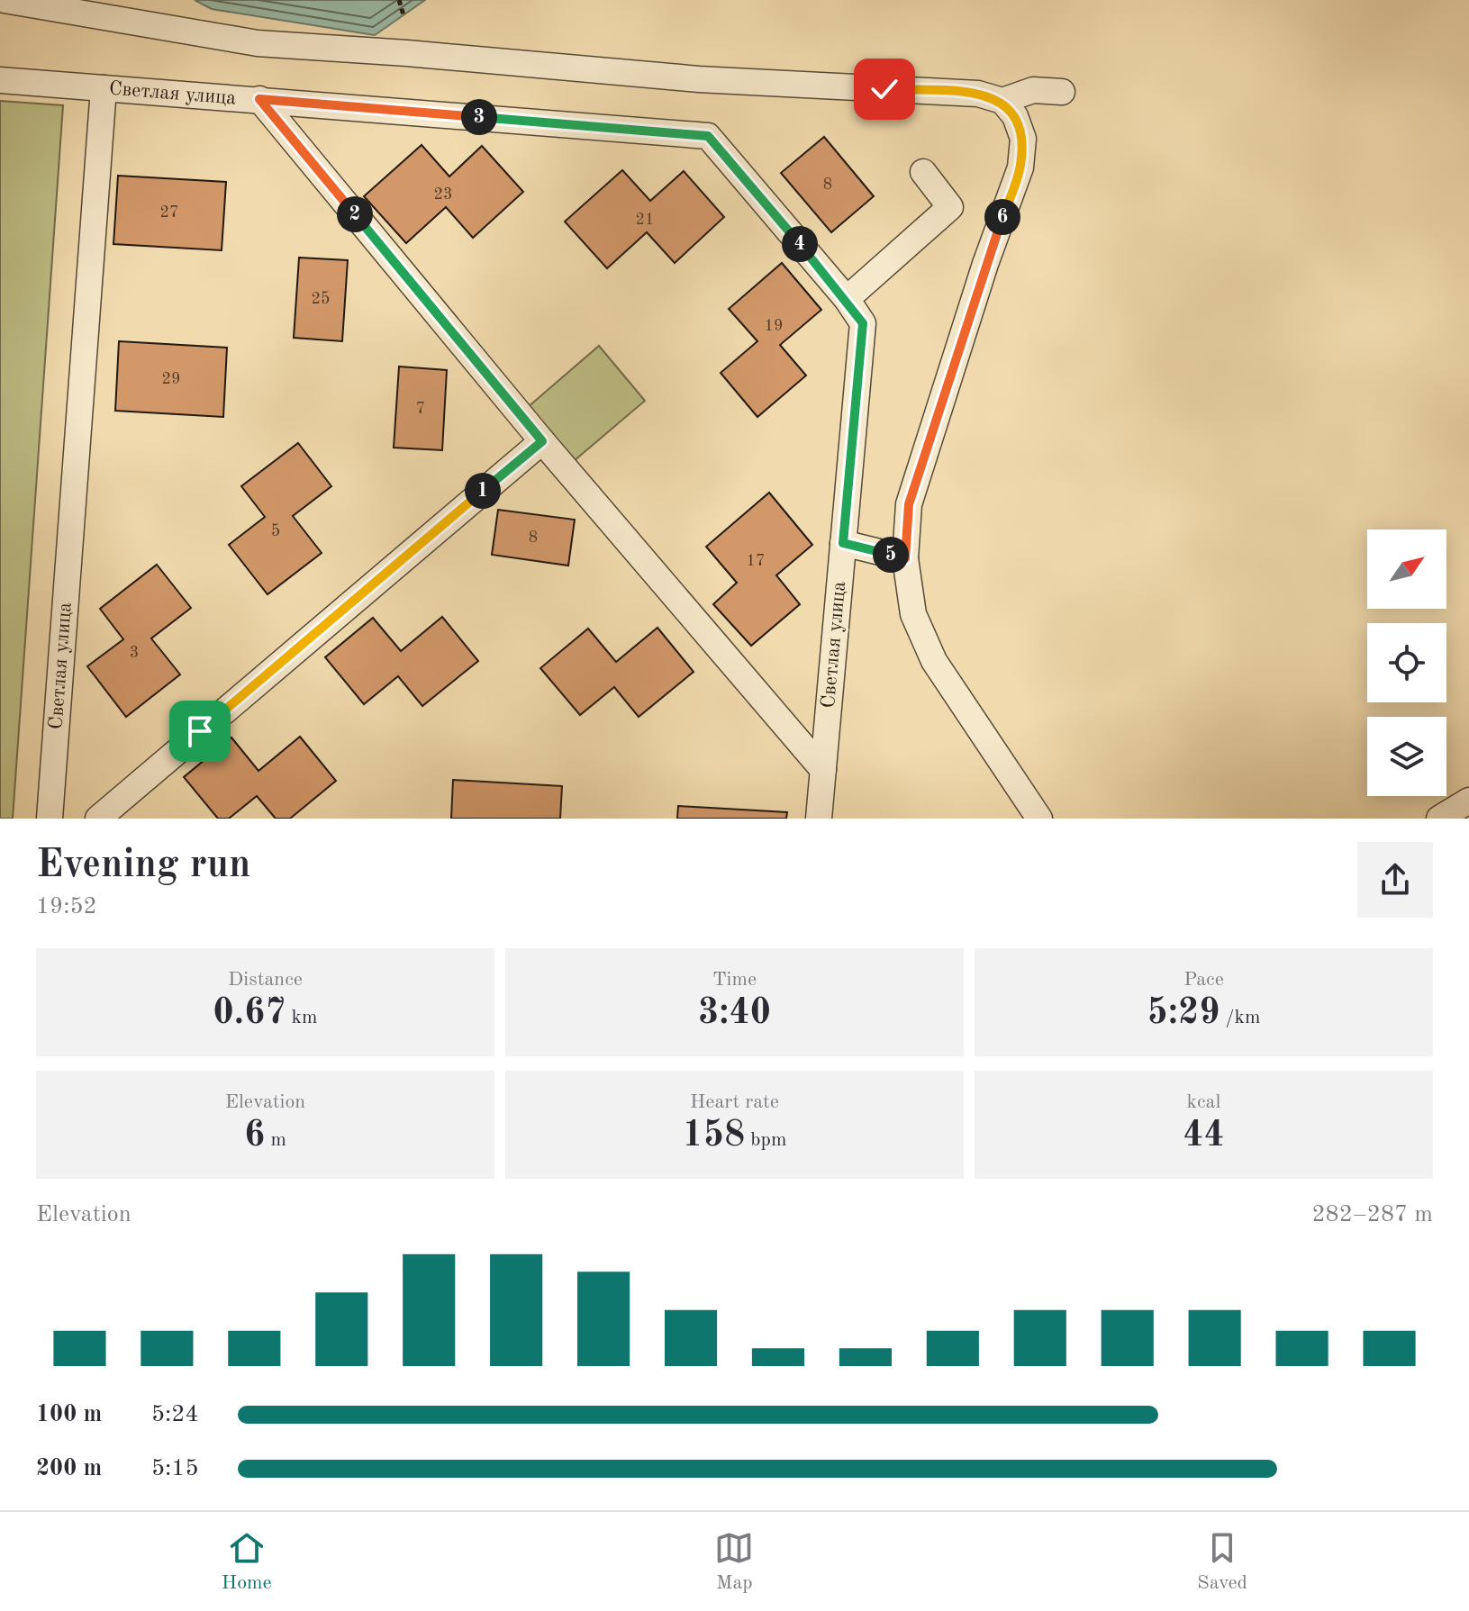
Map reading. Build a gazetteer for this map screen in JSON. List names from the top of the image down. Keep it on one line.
{"streets":{"street":["Светлая улица"]},"house_numbers":["8","23","27","21","25","19","29","7","5","8","17","3"],"north":"top right","page":{"pins":["3","2","6","4","1","5"],"heading":["Evening run","19:52"],"stats":[["Distance","0.67 km"],["Time","3:40"],["Pace","5:29 /km"],["Elevation","6 m"],["Heart rate","158 bpm"],["kcal","44"]],"chart":["Elevation","282–287 m"],"list":[{"name":"100 m","note":"5:24"},{"name":"200 m","note":"5:15"}],"tabs":["Home","Map","Saved"]}}
